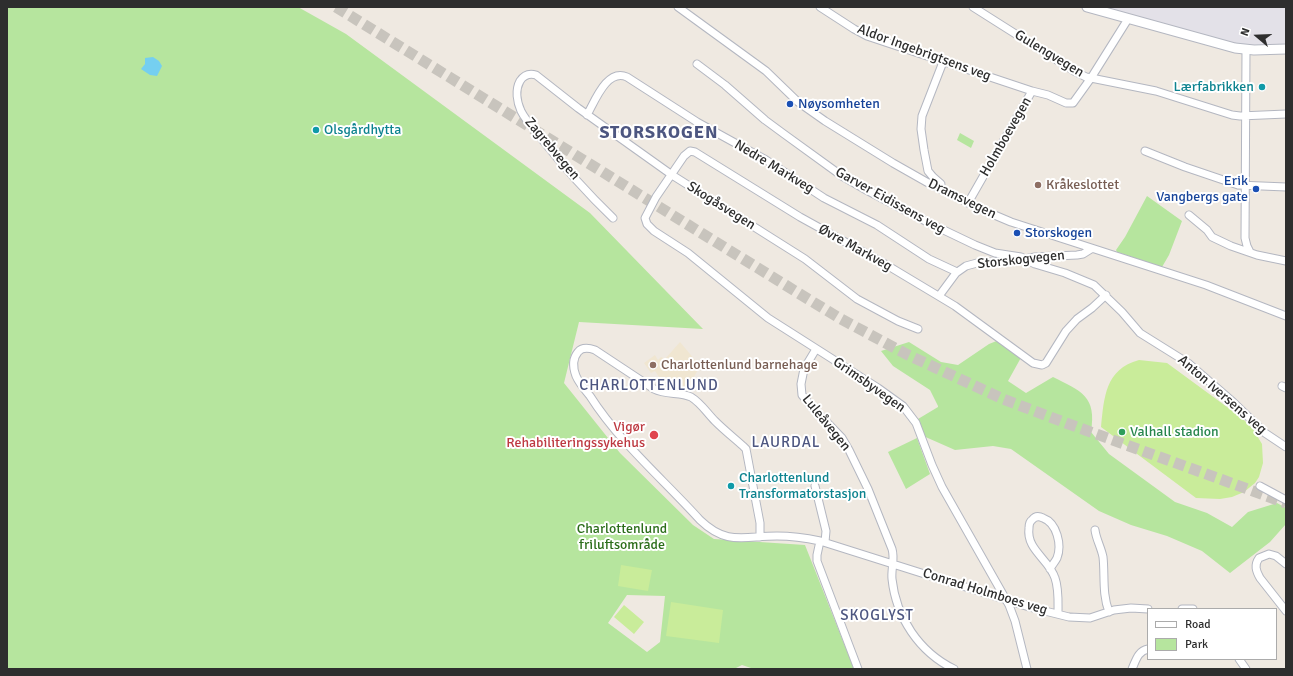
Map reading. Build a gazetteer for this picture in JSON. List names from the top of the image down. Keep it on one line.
{"streets":{"street":["Aldor Ingebrigtsens veg","Gulengvegen","Holmboevegen","Zagrebvegen","Nedre Markveg","Dramsvegen","Garver Eidissens veg","Skogåsvegen","Øvre Markveg","Storskogvegen","Grimsbyvegen","Anton Iversens veg","Luleåvegen","Conrad Holmboes veg"]},"crossings":[["Aldor Ingebrigtsens veg","Holmboevegen"],["Gulengvegen","Holmboevegen"],["Holmboevegen","Dramsvegen"],["Zagrebvegen","Skogåsvegen"],["Nedre Markveg","Skogåsvegen"],["Nedre Markveg","Storskogvegen"],["Dramsvegen","Storskogvegen"],["Garver Eidissens veg","Øvre Markveg"],["Garver Eidissens veg","Storskogvegen"],["Garver Eidissens veg","Anton Iversens veg"],["Skogåsvegen","Øvre Markveg"],["Skogåsvegen","Grimsbyvegen"],["Øvre Markveg","Grimsbyvegen"],["Øvre Markveg","Anton Iversens veg"],["Grimsbyvegen","Luleåvegen"],["Grimsbyvegen","Conrad Holmboes veg"],["Luleåvegen","Conrad Holmboes veg"]],"districts":["STORSKOGEN","CHARLOTTENLUND","LAURDAL","SKOGLYST"],"parks":["Charlottenlund friluftsområde"],"places":["Lærfabrikken","Nøysomheten","Olsgårdhytta","Kråkeslottet","Erik Vangbergs gate","Storskogen","Charlottenlund barnehage","Valhall stadion","Vigør Rehabiliteringssykehus","Charlottenlund Transformatorstasjon"],"legend":["Road","Park"],"north":"left"}
